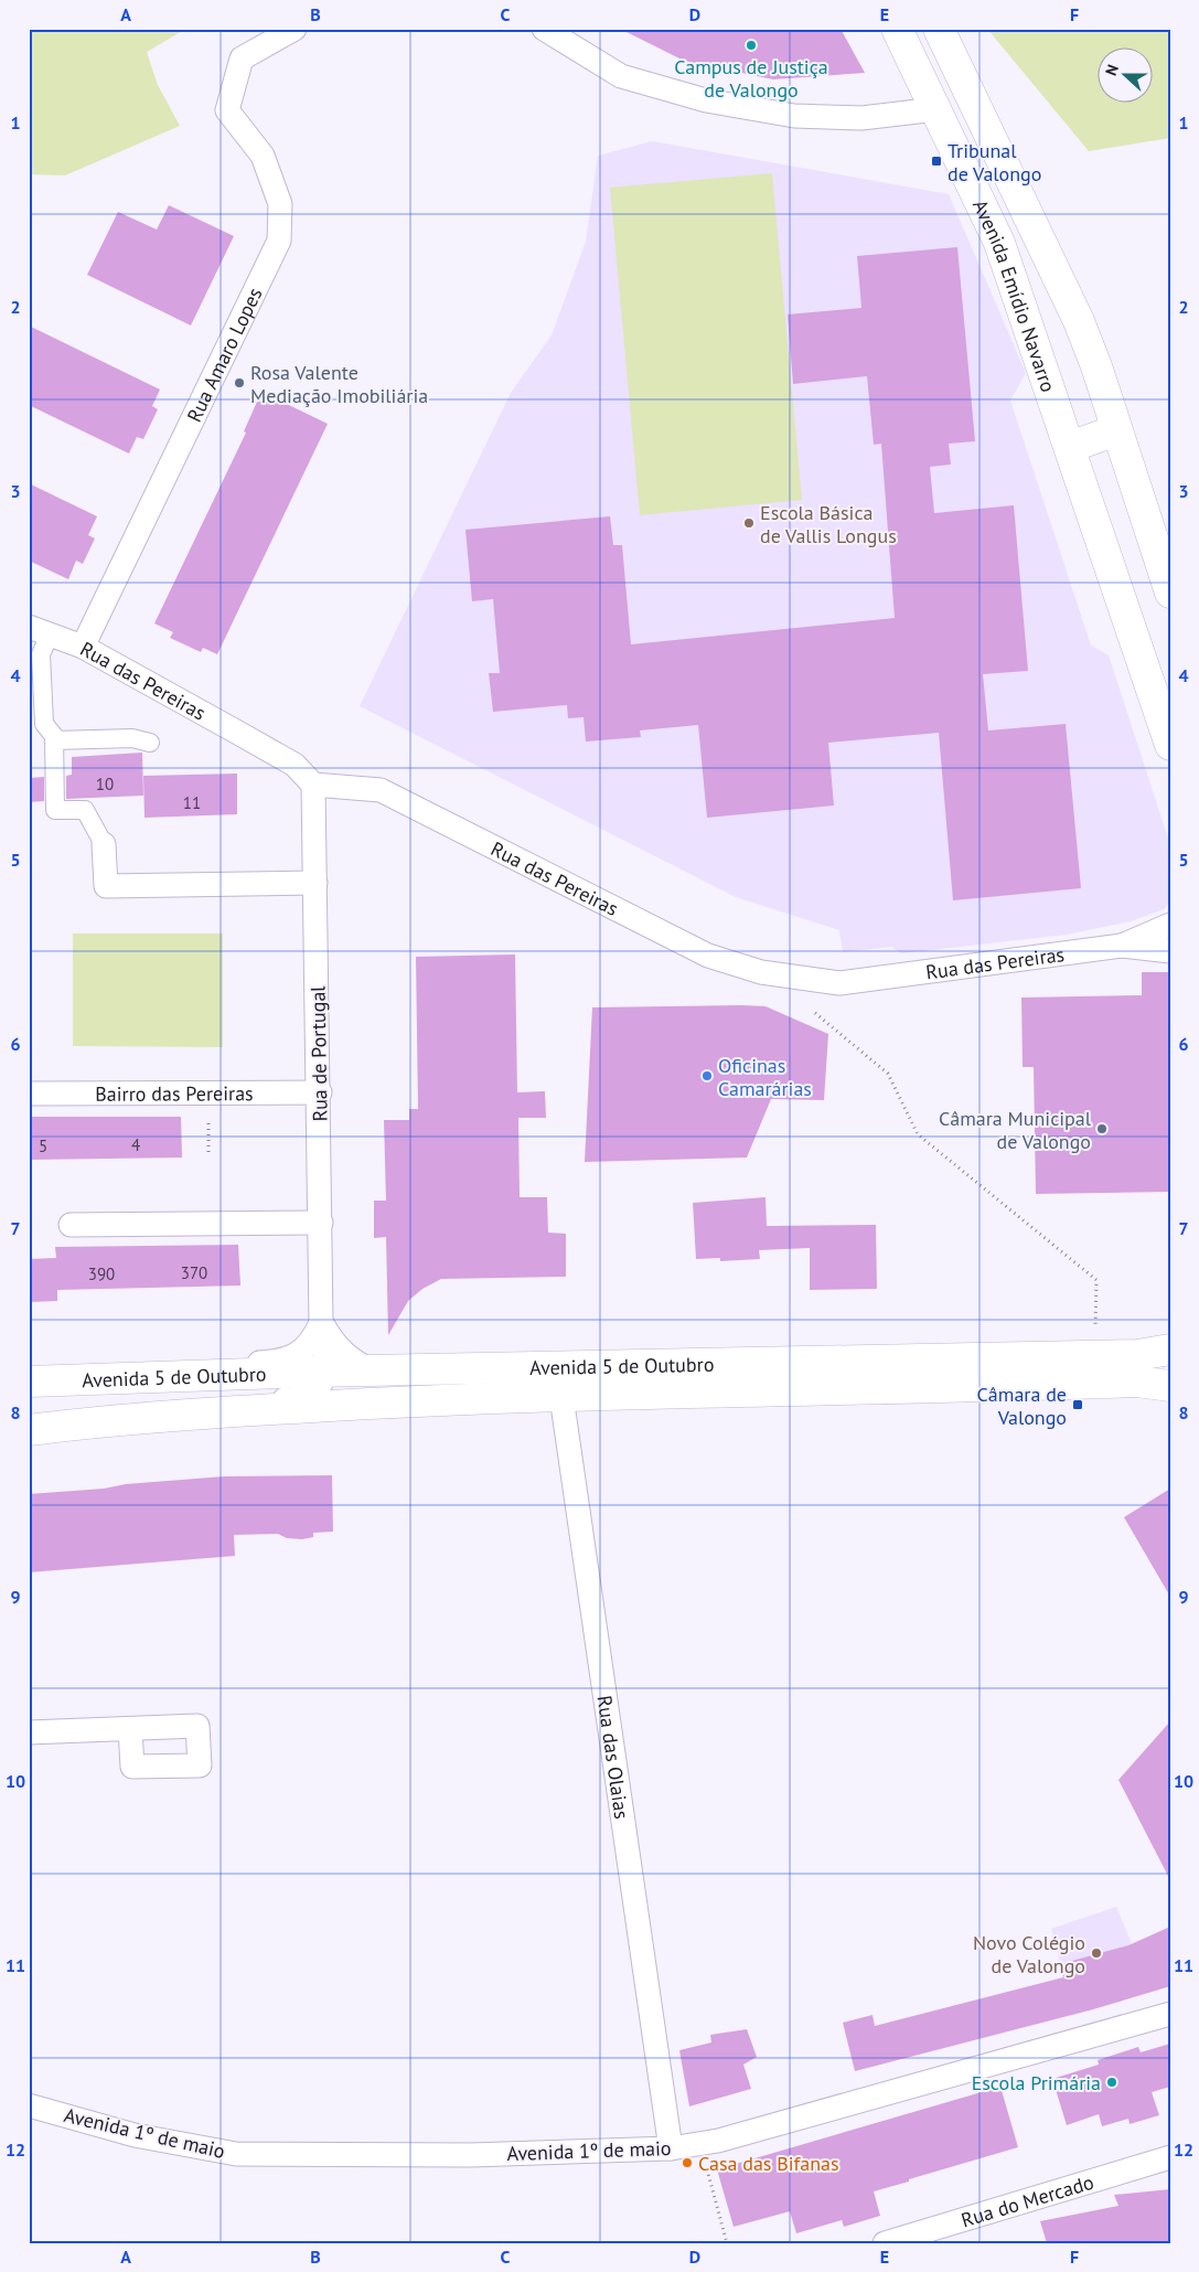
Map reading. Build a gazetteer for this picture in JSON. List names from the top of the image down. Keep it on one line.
{"streets":{"main road":["Avenida Emídio Navarro","Avenida 5 de Outubro"],"street":["Rua Amaro Lopes","Rua das Pereiras","Rua de Portugal","Bairro das Pereiras","Rua das Olaias","Avenida 1º de maio","Rua do Mercado"]},"crossings":[["Rua Amaro Lopes","Rua das Pereiras"],["Rua das Pereiras","Rua de Portugal"],["Rua de Portugal","Bairro das Pereiras"],["Rua de Portugal","Avenida 5 de Outubro"],["Avenida 5 de Outubro","Rua das Olaias"],["Rua das Olaias","Avenida 1º de maio"]],"places":{"other":["Campus de Justiça de Valongo","Rosa Valente Mediação Imobiliária","Escola Básica de Vallis Longus","Oficinas Camarárias","Câmara Municipal de Valongo","Novo Colégio de Valongo","Escola Primária","Casa das Bifanas"],"transit":["Tribunal de Valongo","Câmara de Valongo"]},"house_numbers":["10","11","4","5","370","390"],"north":"left","grid":{"columns":["A","B","C","D","E","F"],"rows":["1","2","3","4","5","6","7","8","9","10","11","12"]}}
